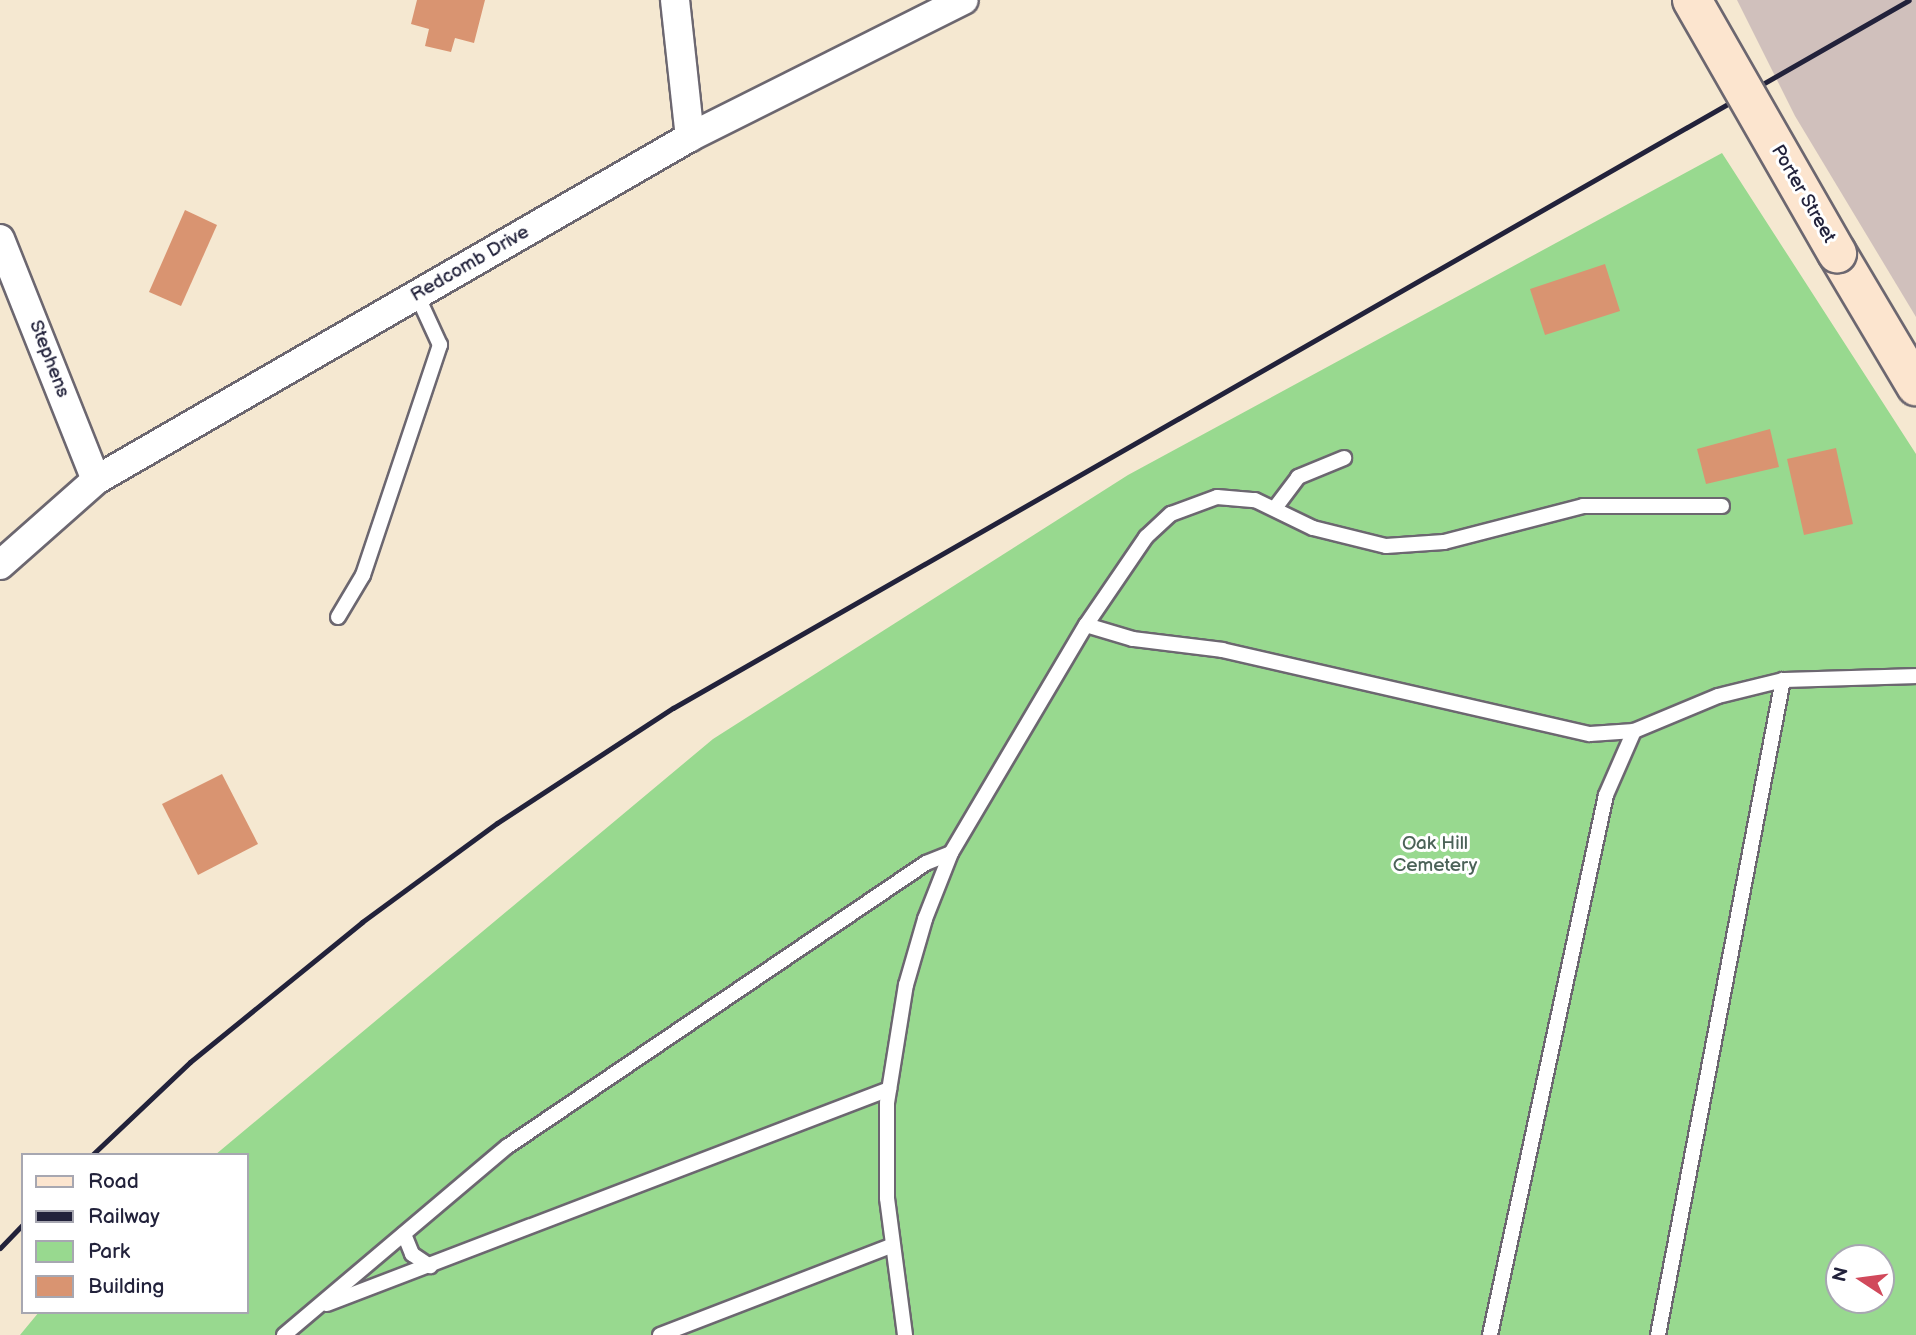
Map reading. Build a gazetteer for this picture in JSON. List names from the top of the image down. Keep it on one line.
{"streets":{"street":["Porter Street","Redcomb Drive","Stephens"]},"crossings":[["Redcomb Drive","Stephens"]],"parks":["Oak Hill Cemetery"],"legend":["Road","Railway","Park","Building"],"north":"left"}
